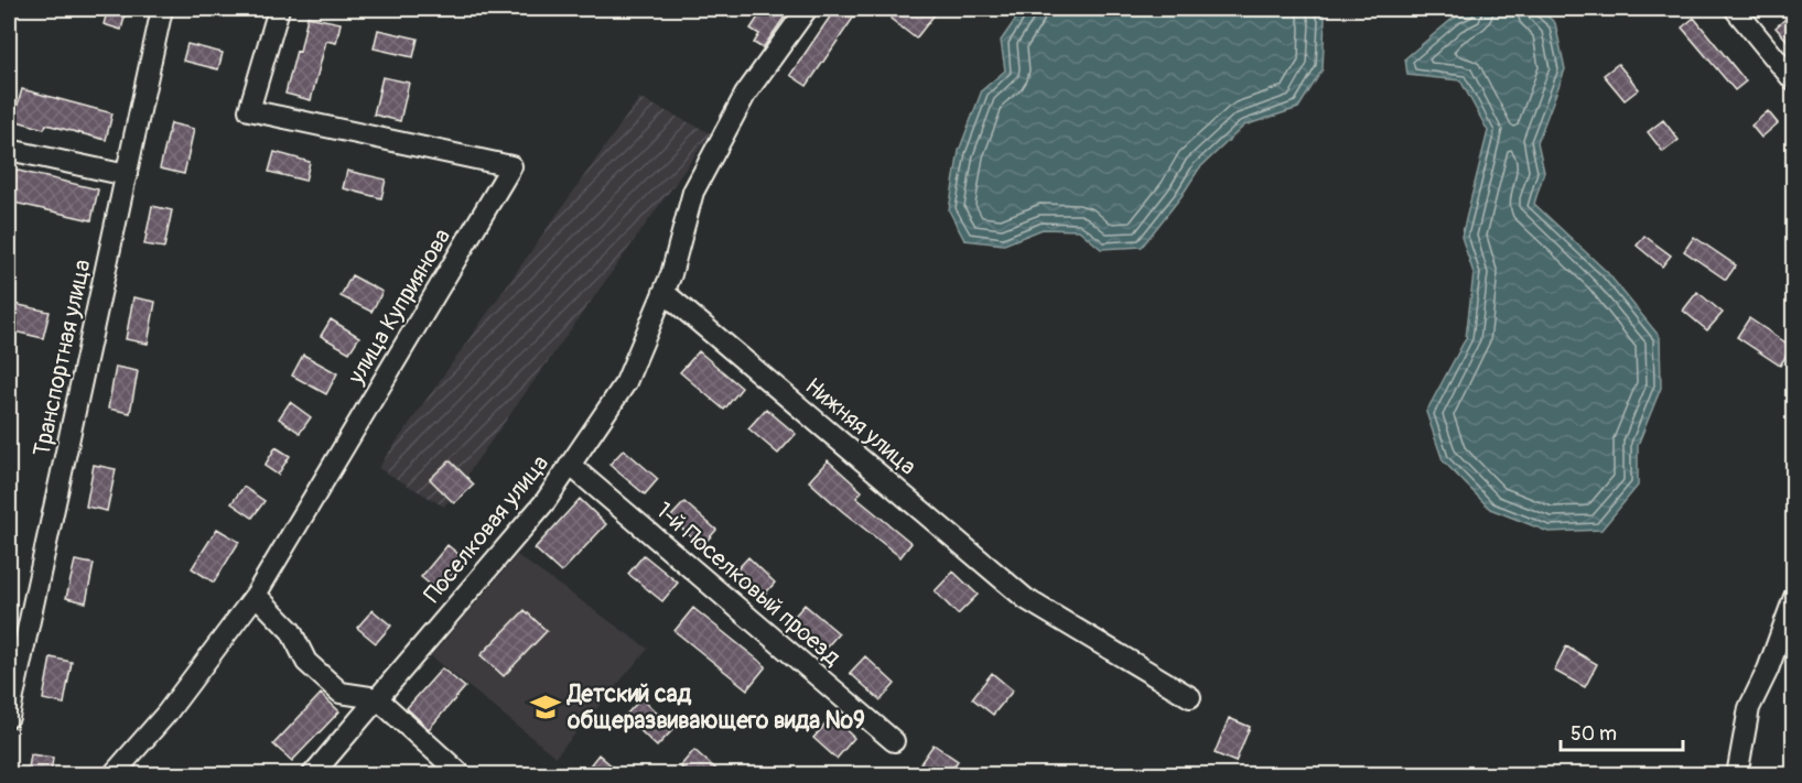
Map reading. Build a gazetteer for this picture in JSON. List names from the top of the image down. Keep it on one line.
{"streets":{"street":["улица Куприянова","Транспортная улица","Нижняя улица","Поселковая улица","1-й Поселковый проезд"]},"crossings":[["Нижняя улица","Поселковая улица"],["Поселковая улица","1-й Поселковый проезд"]],"places":{"school or university":["Детский сад общеразвивающего вида №9"]},"scale_bar":"50 m"}
